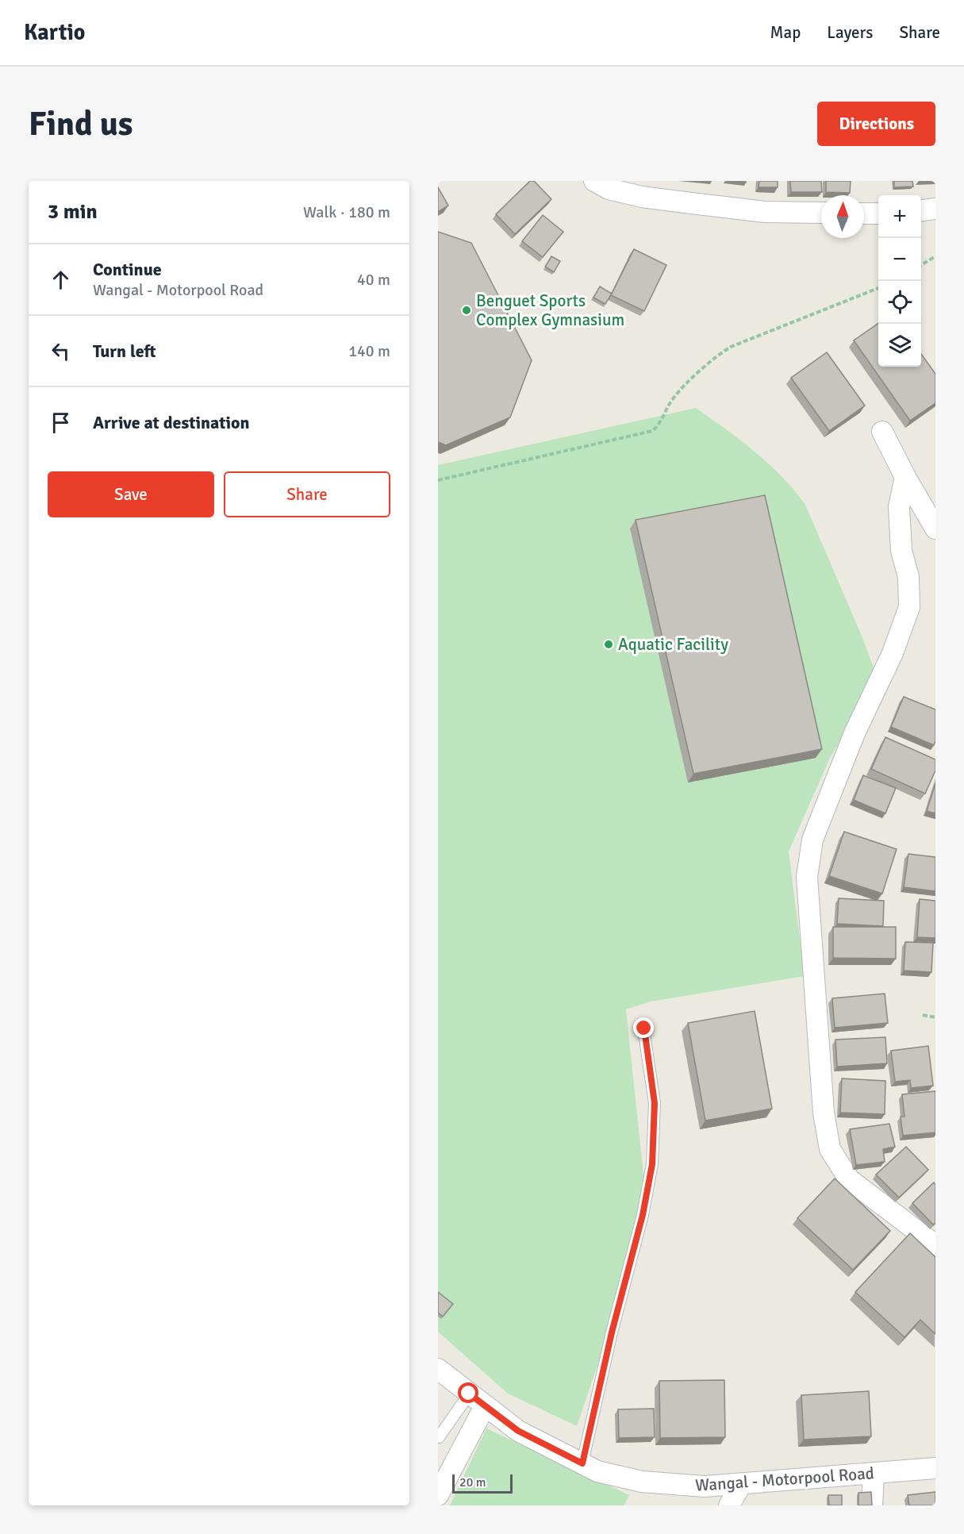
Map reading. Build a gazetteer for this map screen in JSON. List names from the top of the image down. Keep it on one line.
{"streets":{"street":["Wangal - Motorpool Road"]},"places":["Benguet Sports Complex Gymnasium","Aquatic Facility"],"scale_bar":"20 m","north":"top","page":{"header":"Kartio","nav":["Map","Layers","Share"],"buttons":["Directions",["Save","Share"]],"title":"Find us","heading":["3 min","Walk · 180 m"],"map_buttons":["+","−"],"list":[["Continue","Wangal - Motorpool Road","40 m"],["Turn left","140 m"],"Arrive at destination"],"scale":"20 m"}}
